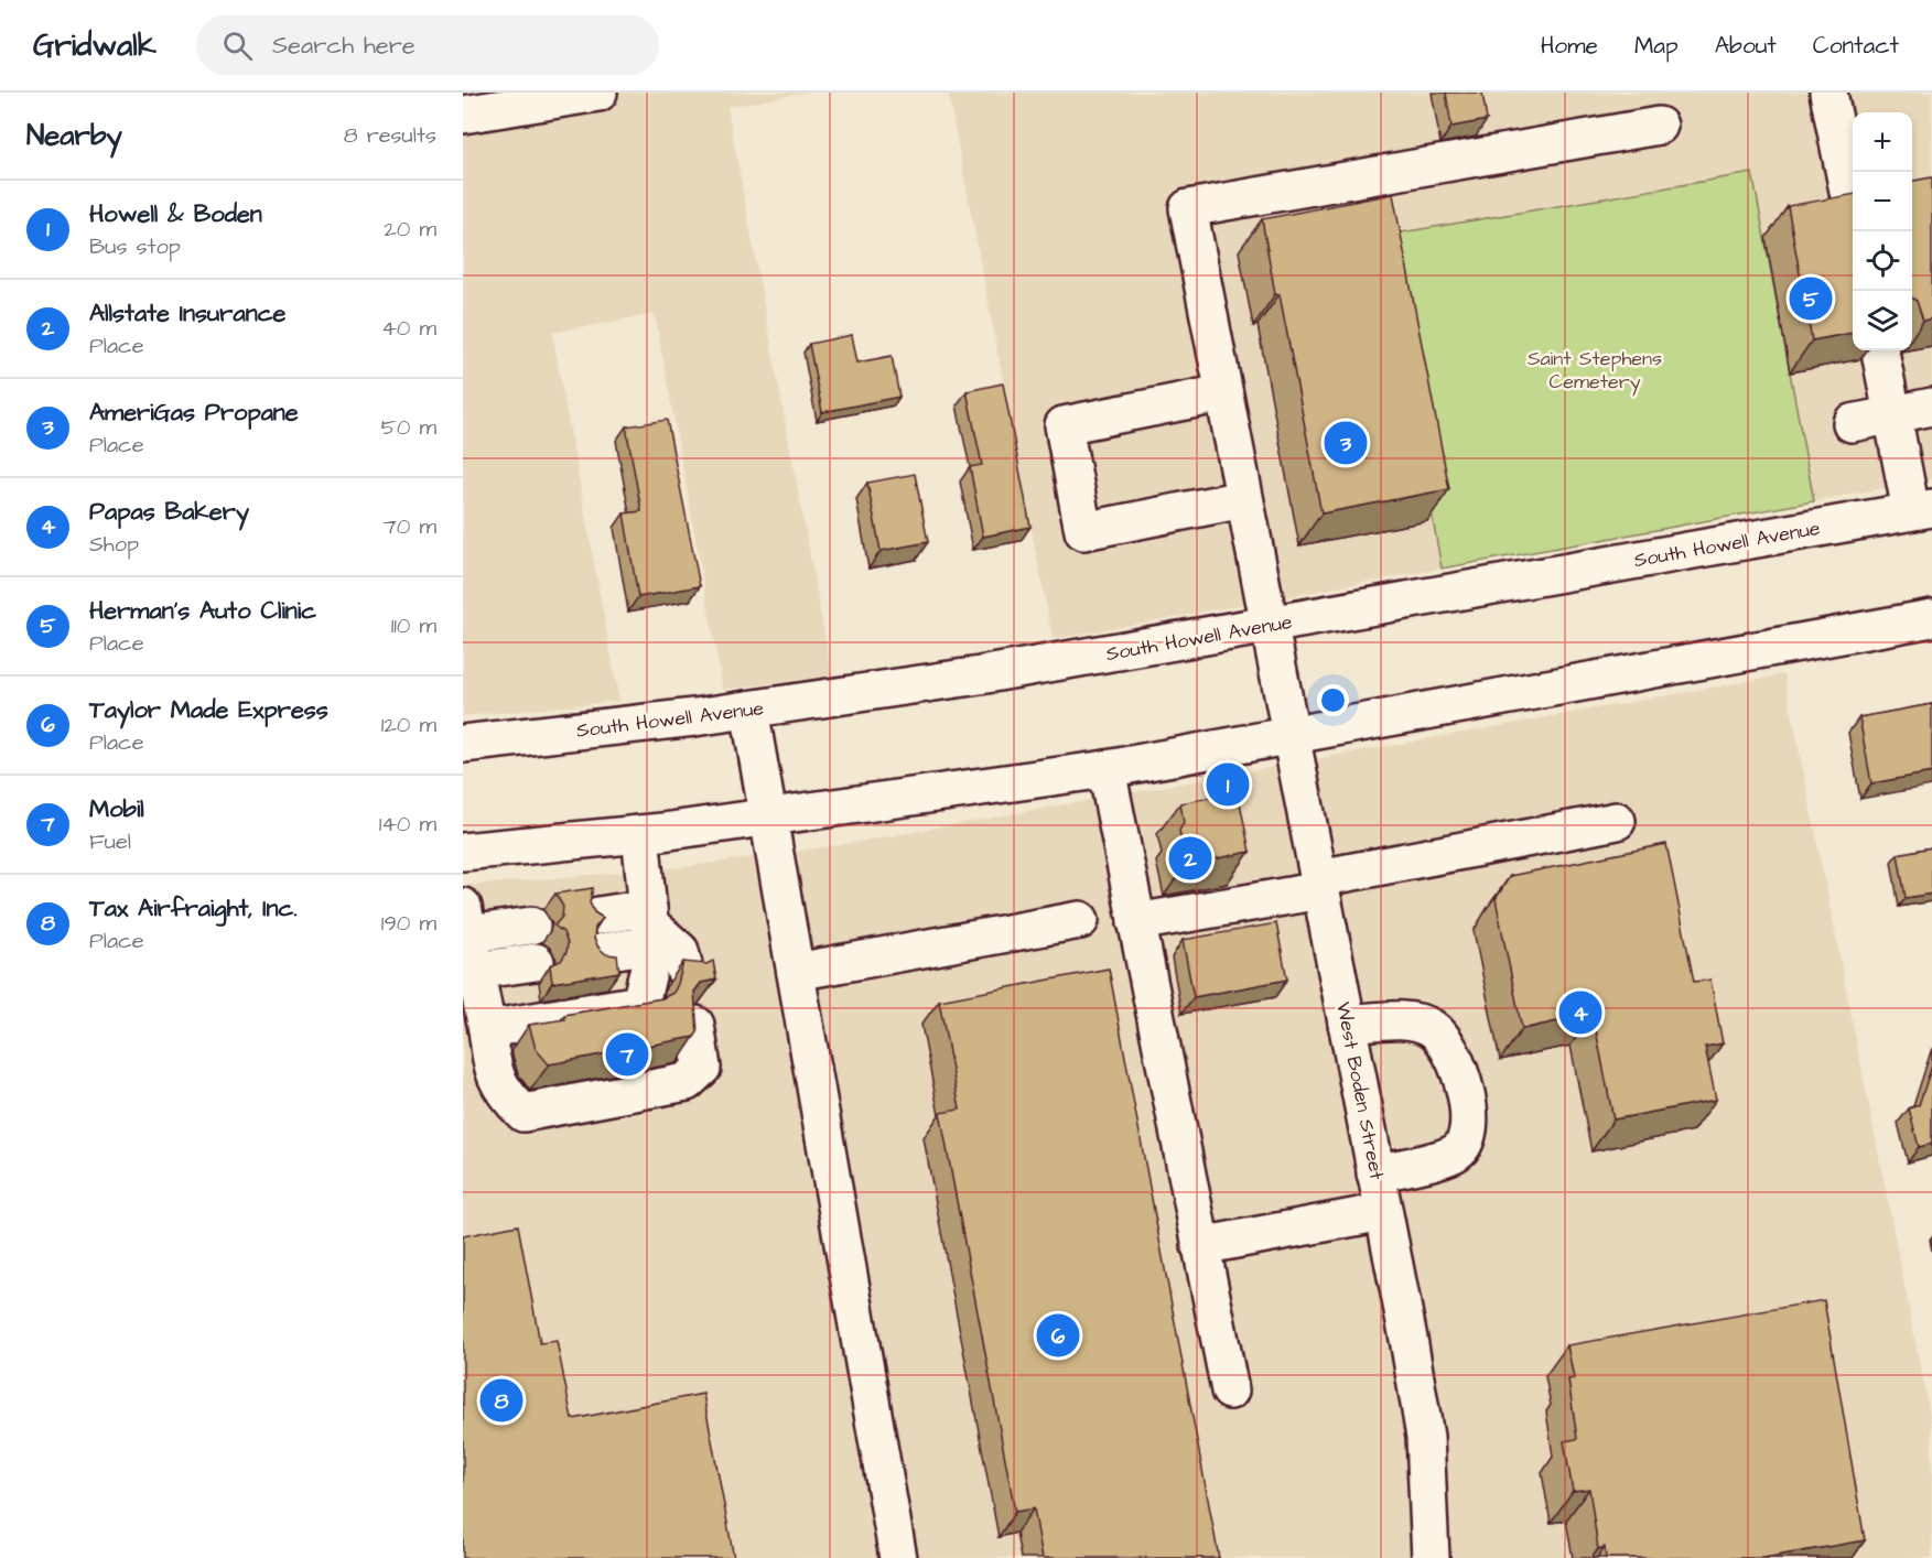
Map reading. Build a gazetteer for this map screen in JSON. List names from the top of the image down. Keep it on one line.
{"streets":{"main road":["South Howell Avenue","West Boden Street"]},"crossings":[["South Howell Avenue","West Boden Street"]],"parks":["Saint Stephens Cemetery"],"page":{"header":"Gridwalk","search":"Search here","nav":["Home","Map","About","Contact"],"heading":["Nearby","8 results"],"map_buttons":["+","−"],"list":[{"mark":"1","name":"Howell & Boden","note":"Bus stop","value":"20 m"},{"mark":"2","name":"Allstate Insurance","note":"Place","value":"40 m"},{"mark":"3","name":"AmeriGas Propane","note":"Place","value":"50 m"},{"mark":"4","name":"Papas Bakery","note":"Shop","value":"70 m"},{"mark":"5","name":"Herman's Auto Clinic","note":"Place","value":"110 m"},{"mark":"6","name":"Taylor Made Express","note":"Place","value":"120 m"},{"mark":"7","name":"Mobil","note":"Fuel","value":"140 m"},{"mark":"8","name":"Tax Airfraight, Inc.","note":"Place","value":"190 m"}],"pins":["5","3","1","2","4","7","6","8"]}}
